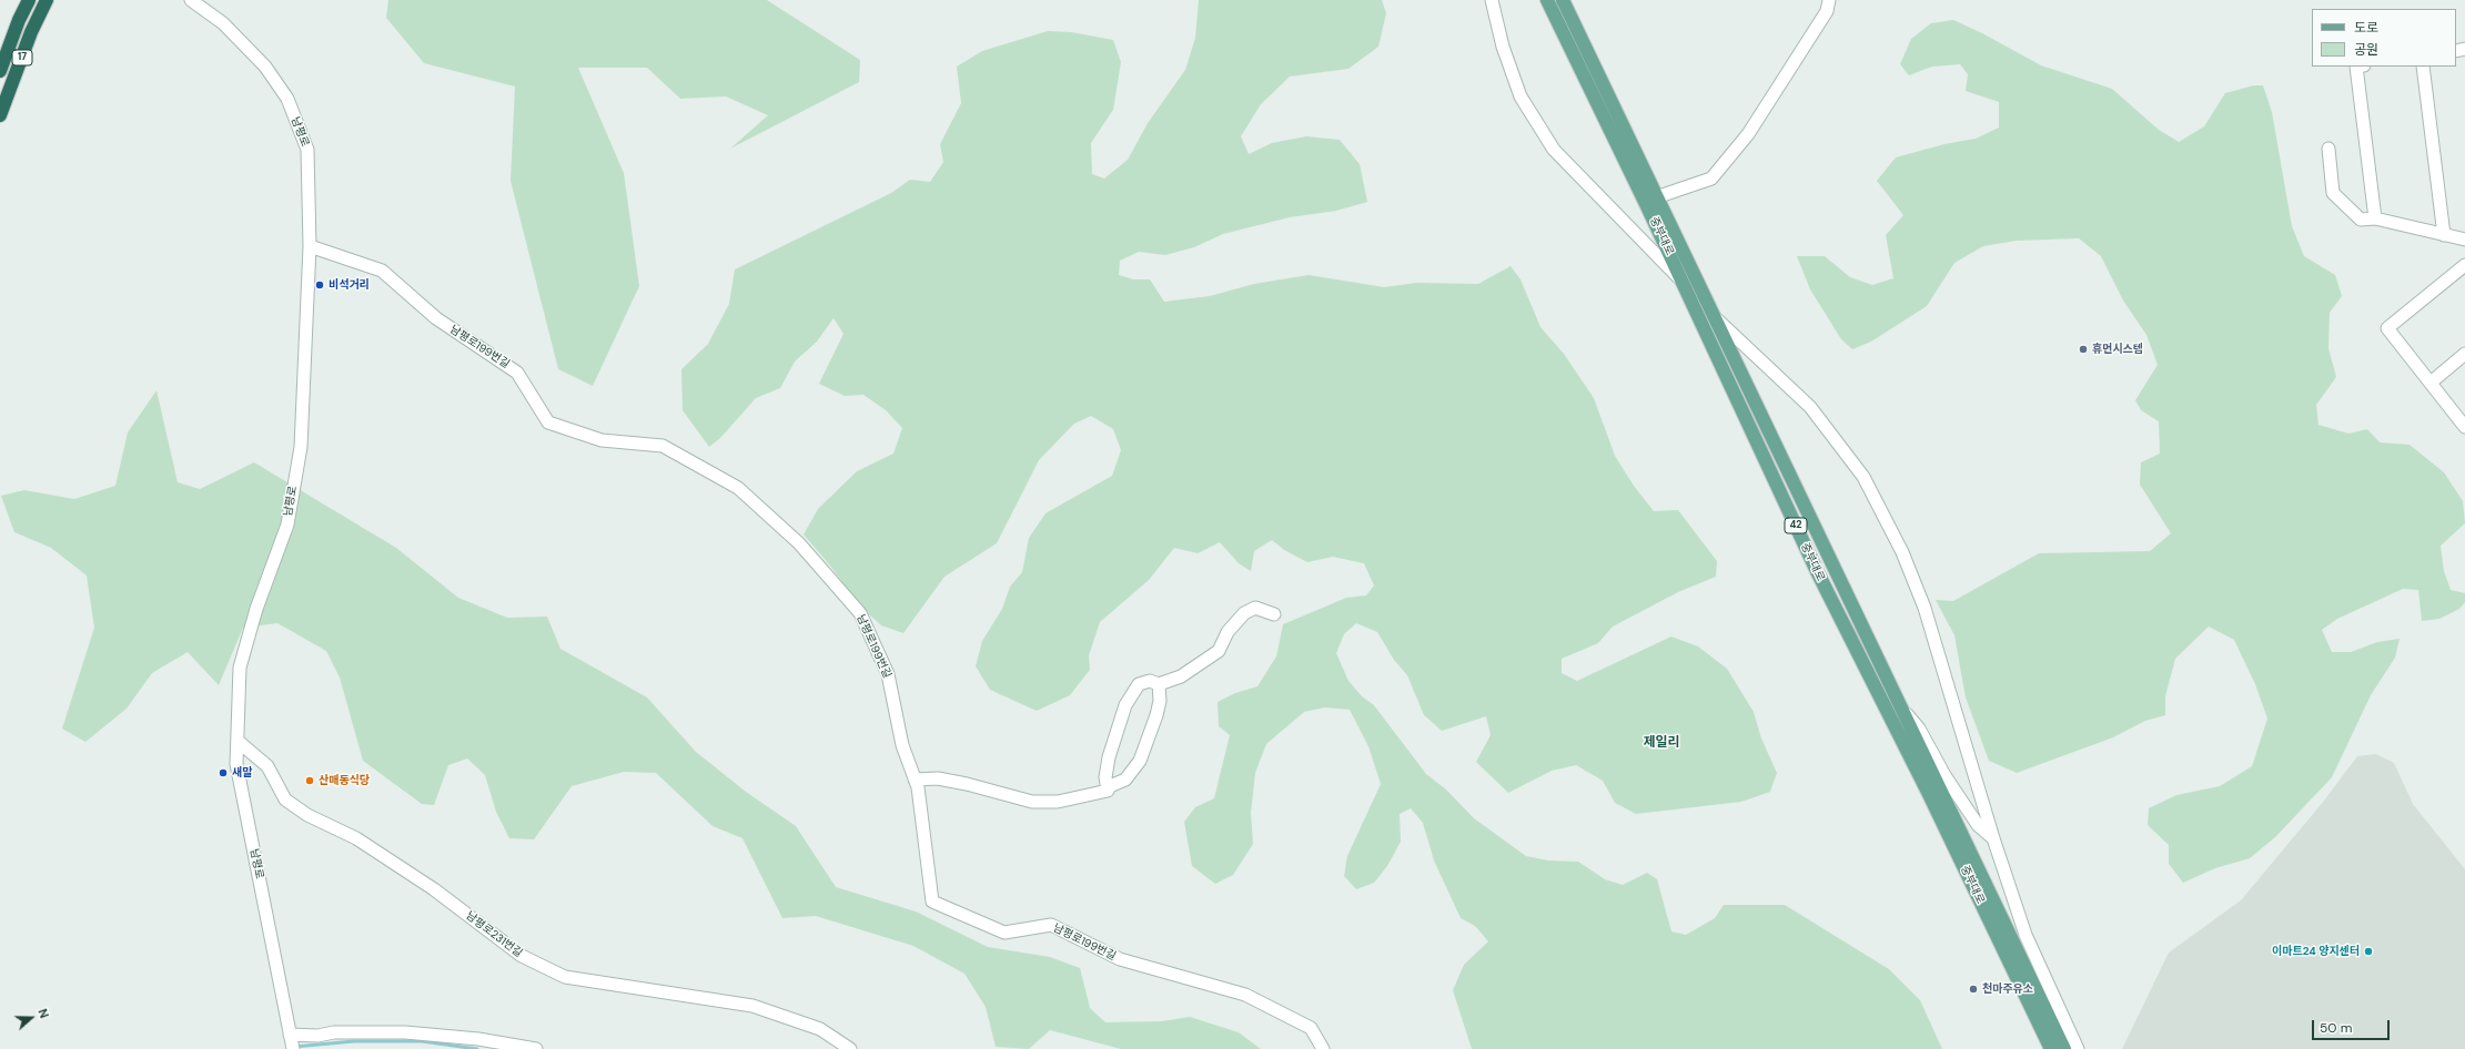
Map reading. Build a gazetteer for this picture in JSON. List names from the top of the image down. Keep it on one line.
{"streets":{"highway":["17"],"main road":["중부대로","42"],"street":["남평로","남평로199번길","남평로231번길"]},"crossings":[["남평로","남평로199번길"],["남평로","남평로231번길"]],"districts":["제일리"],"places":["비석거리","휴먼시스템","새말","산매동식당","이마트24 양지센터","천마주유소"],"legend":["도로","공원"],"scale_bar":"50 m","north":"right"}
